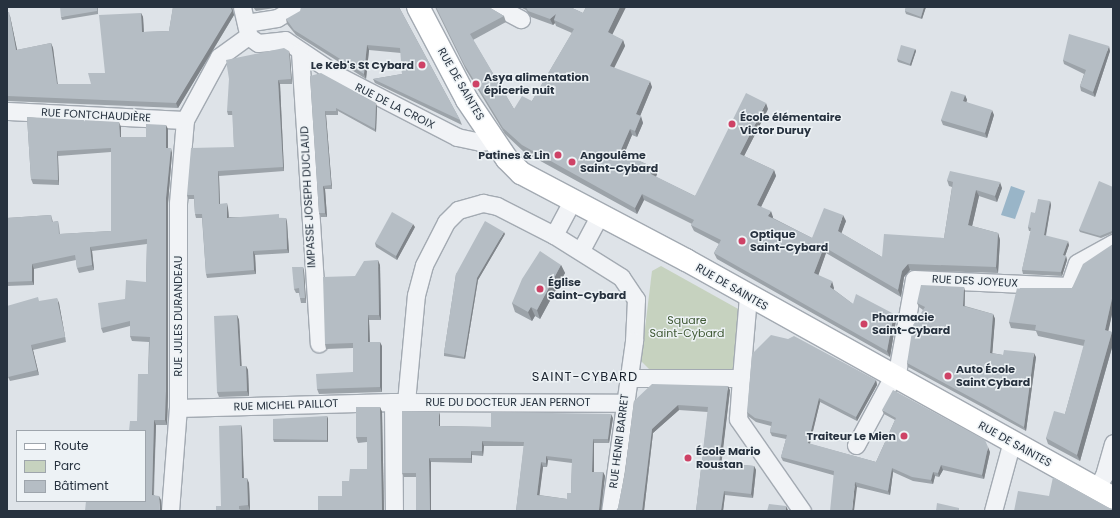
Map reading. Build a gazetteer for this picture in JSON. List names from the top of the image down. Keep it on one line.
{"streets":{"main road":["RUE DE SAINTES"],"street":["RUE DE LA CROIX","RUE FONTCHAUDIÈRE","IMPASSE JOSEPH DUCLAUD","RUE DES JOYEUX","RUE JULES DURANDEAU","RUE DU DOCTEUR JEAN PERNOT","RUE MICHEL PAILLOT","RUE HENRI BARRET"]},"crossings":[["RUE DE SAINTES","RUE DE LA CROIX"],["RUE DE SAINTES","RUE DES JOYEUX"],["RUE DE LA CROIX","IMPASSE JOSEPH DUCLAUD"],["RUE FONTCHAUDIÈRE","RUE JULES DURANDEAU"],["RUE JULES DURANDEAU","RUE MICHEL PAILLOT"],["RUE DU DOCTEUR JEAN PERNOT","RUE MICHEL PAILLOT"],["RUE DU DOCTEUR JEAN PERNOT","RUE HENRI BARRET"]],"districts":["SAINT-CYBARD"],"parks":["Square Saint-Cybard"],"places":["Le Keb's St Cybard","Asya alimentation épicerie nuit","École élémentaire Victor Duruy","Patines & Lin","Angoulême Saint-Cybard","Optique Saint-Cybard","Église Saint-Cybard","Pharmacie Saint-Cybard","Auto École Saint Cybard","Traiteur Le Mien","École Mario Roustan"],"legend":["Route","Parc","Bâtiment"]}
